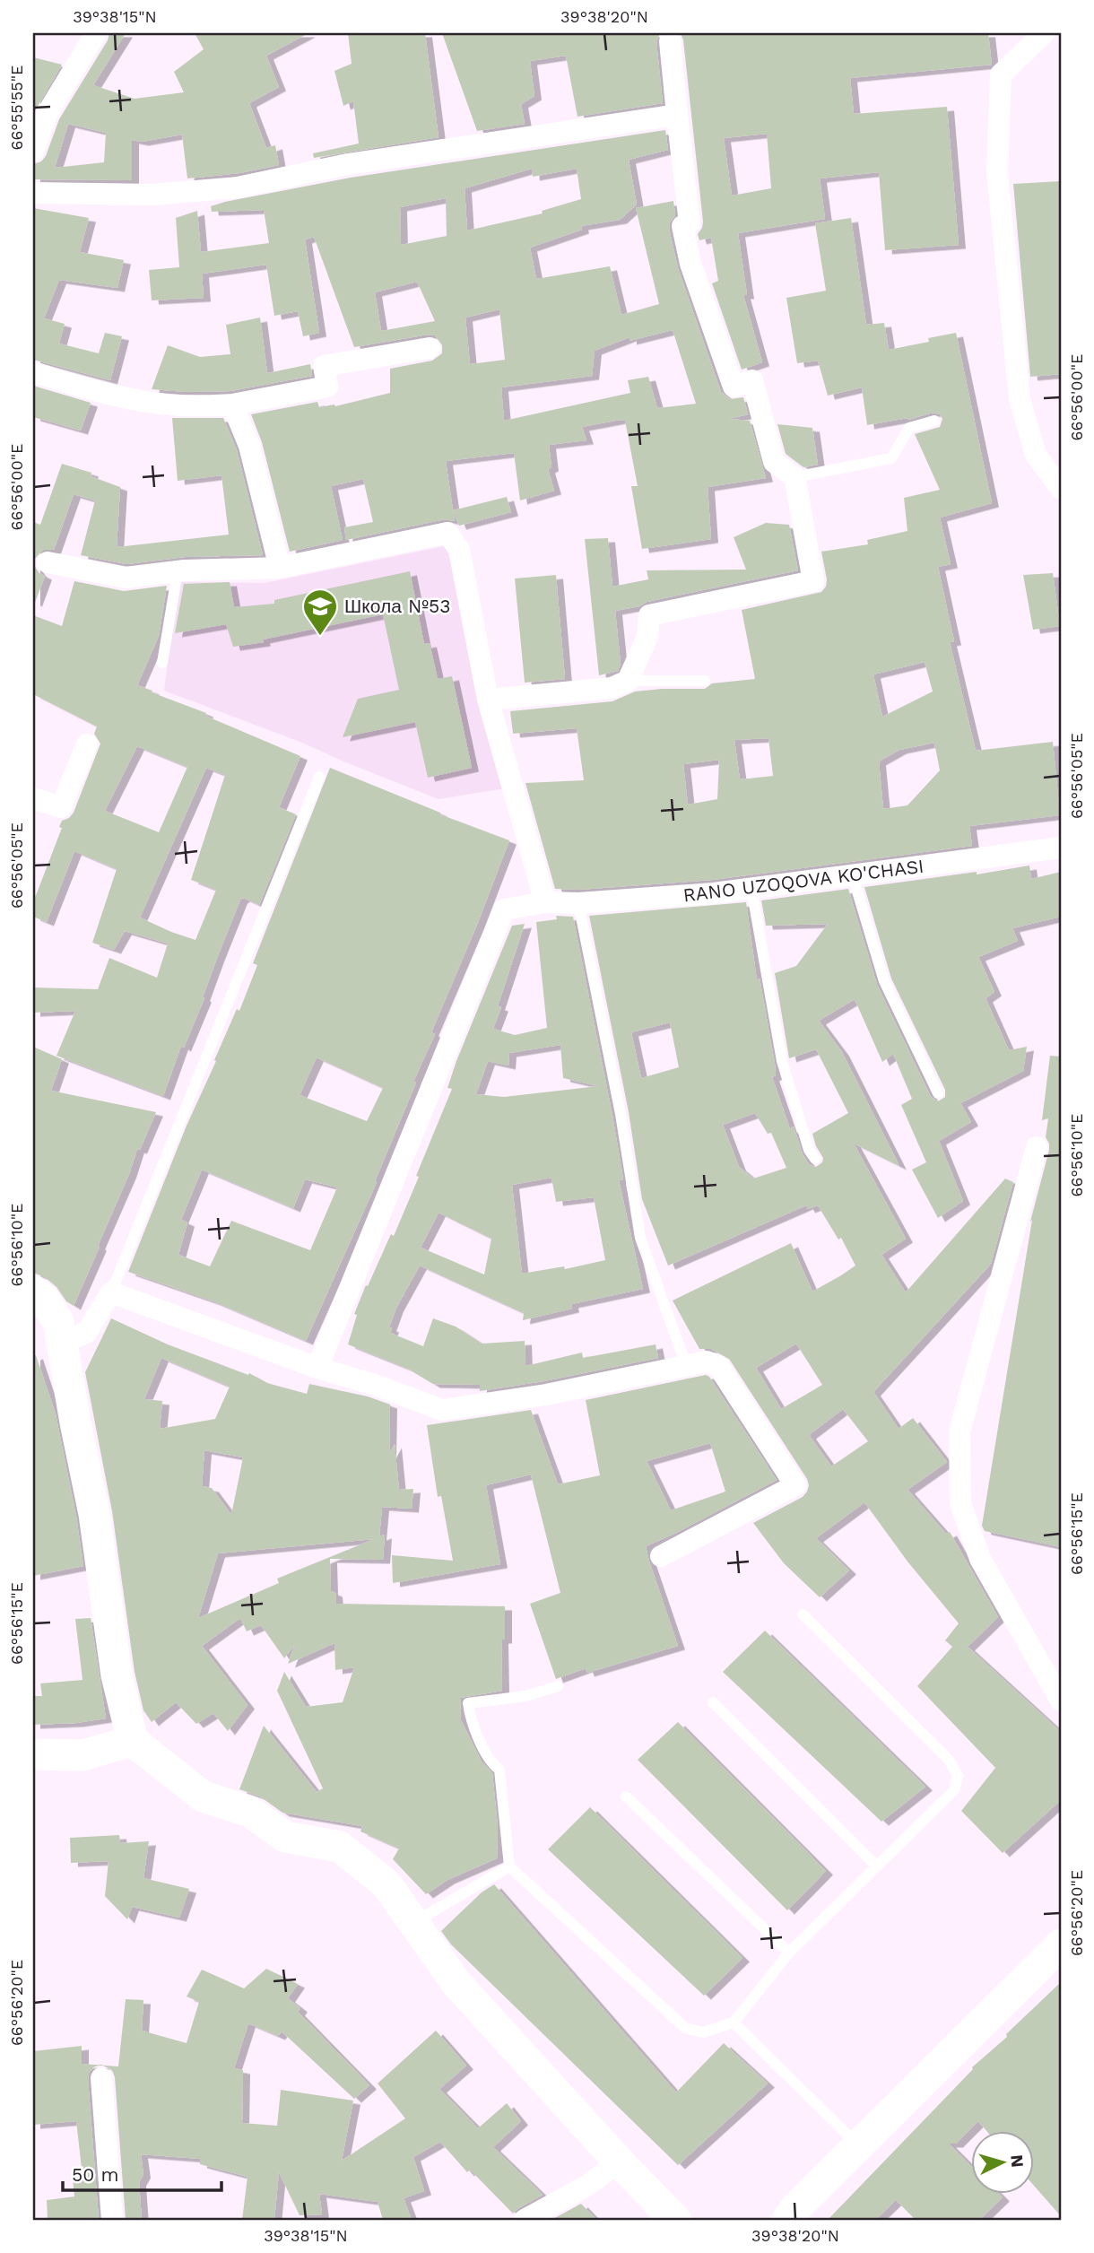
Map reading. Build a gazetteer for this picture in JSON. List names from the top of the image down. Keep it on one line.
{"streets":{"street":["RANO UZOQOVA KO'CHASI"]},"places":{"school or university":["Школа №53"]},"scale_bar":"50 m","north":"right","coordinates":["39°38'15\"N","39°38'20\"N","66°55'55\"E","66°56'00\"E","66°56'05\"E","66°56'10\"E","66°56'15\"E","66°56'20\"E"]}
